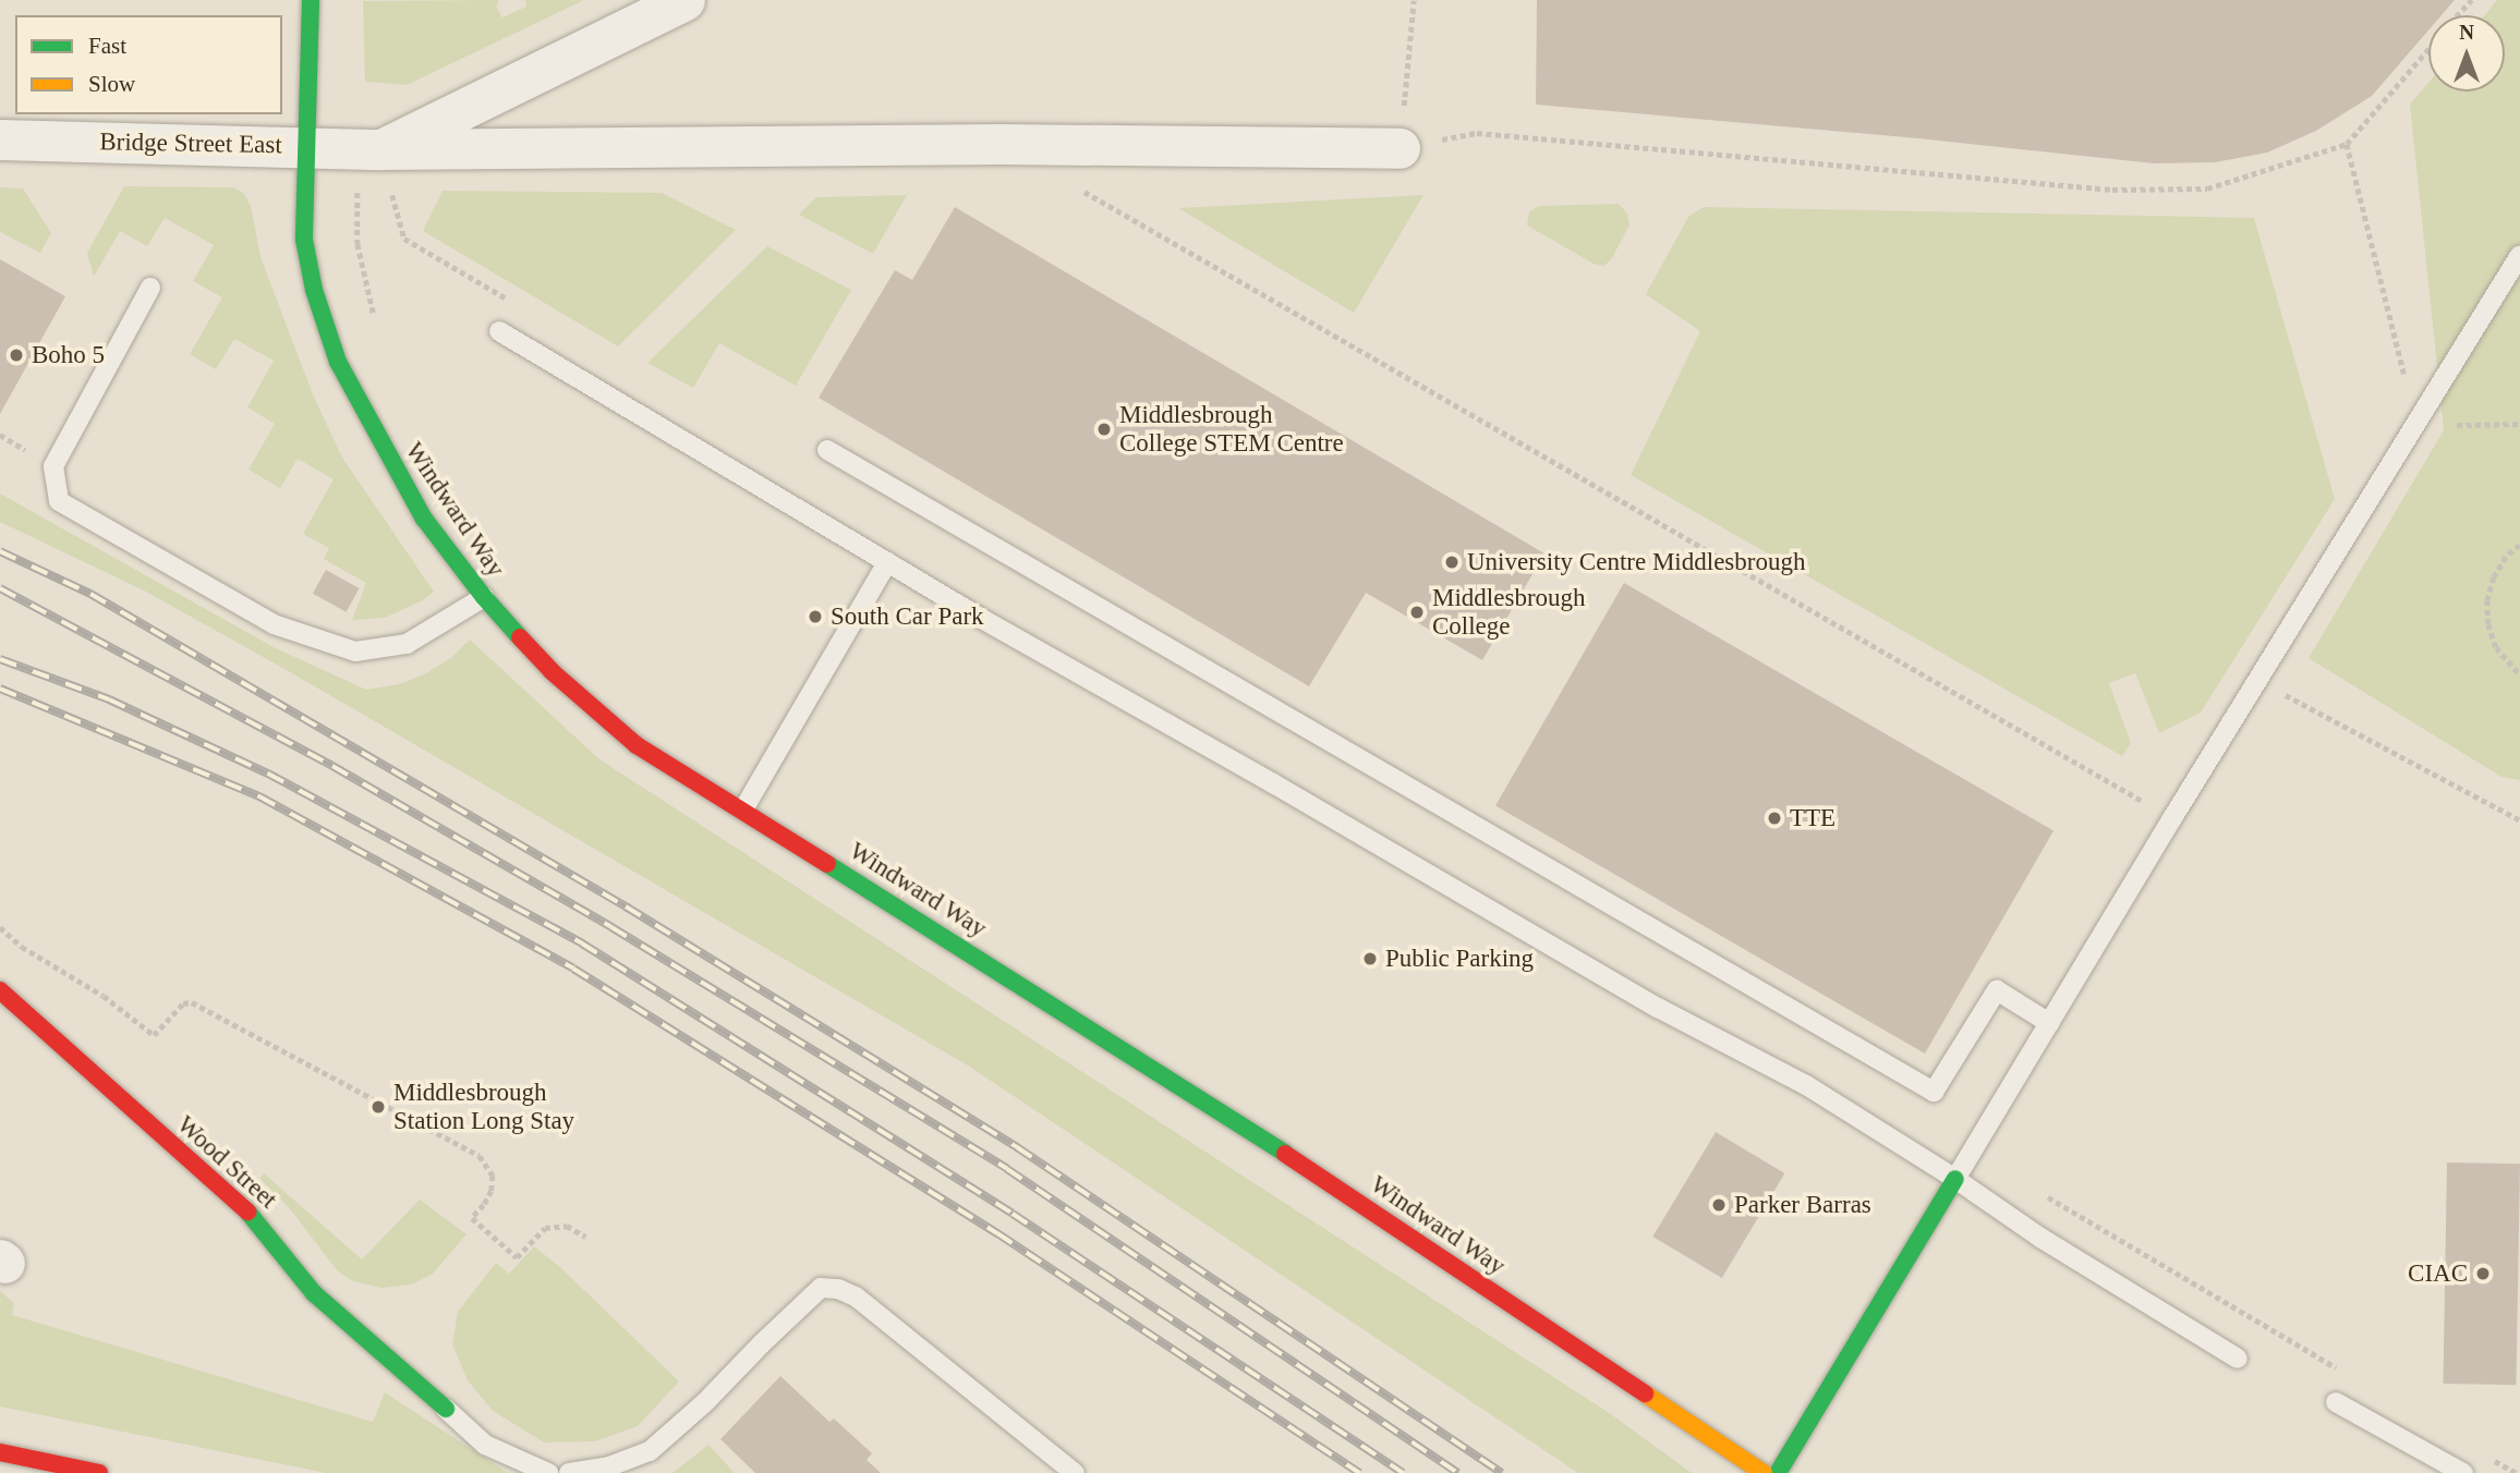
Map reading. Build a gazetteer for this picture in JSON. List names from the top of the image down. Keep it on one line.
{"streets":{"main road":["Windward Way","Wood Street"],"street":["Bridge Street East"]},"crossings":[["Bridge Street East","Windward Way"]],"places":["Boho 5","Middlesbrough College STEM Centre","University Centre Middlesbrough","Middlesbrough College","South Car Park","TTE","Public Parking","Middlesbrough Station Long Stay","Parker Barras","CIAC"],"legend":["Fast","Slow"],"north":"top"}
